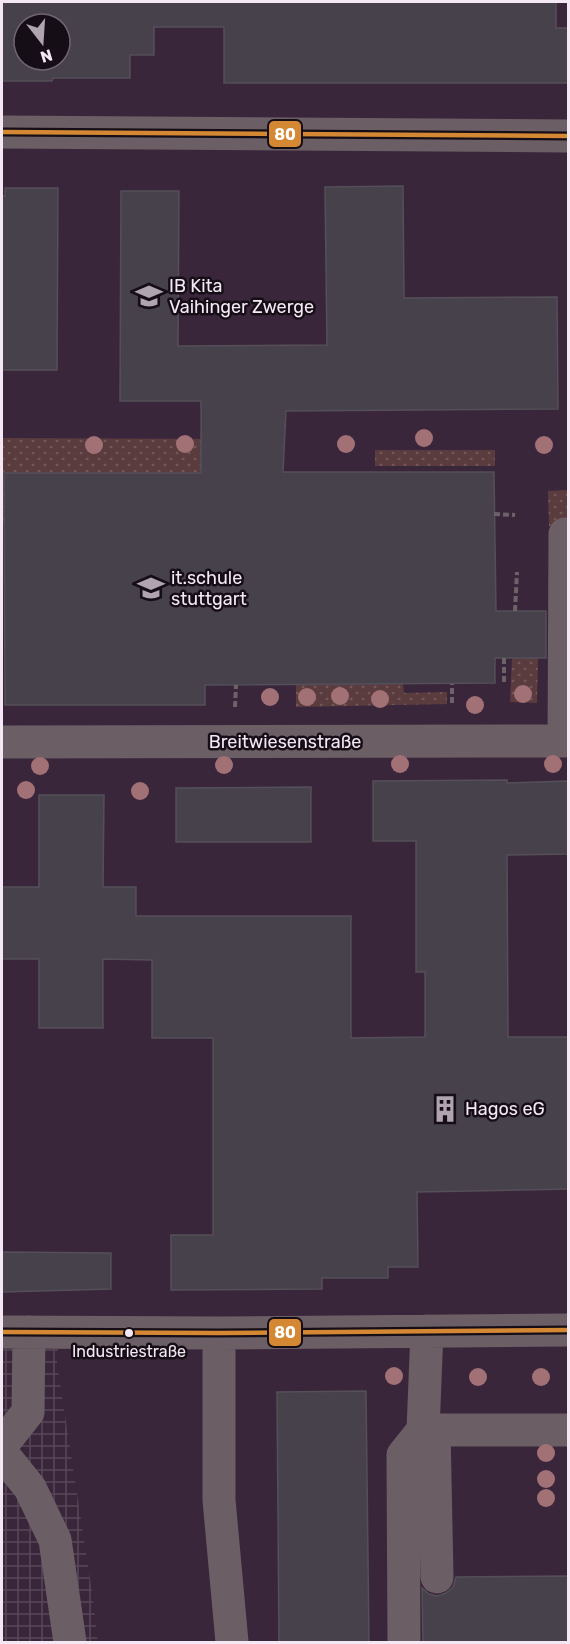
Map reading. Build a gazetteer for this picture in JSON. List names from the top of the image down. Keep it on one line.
{"streets":{"street":["Breitwiesenstraße"]},"places":{"school or university":["IB Kita Vaihinger Zwerge","it.schule stuttgart"],"building":["Hagos eG"],"other":["Industriestraße"]},"lines":["transit line 80"],"north":"bottom"}
